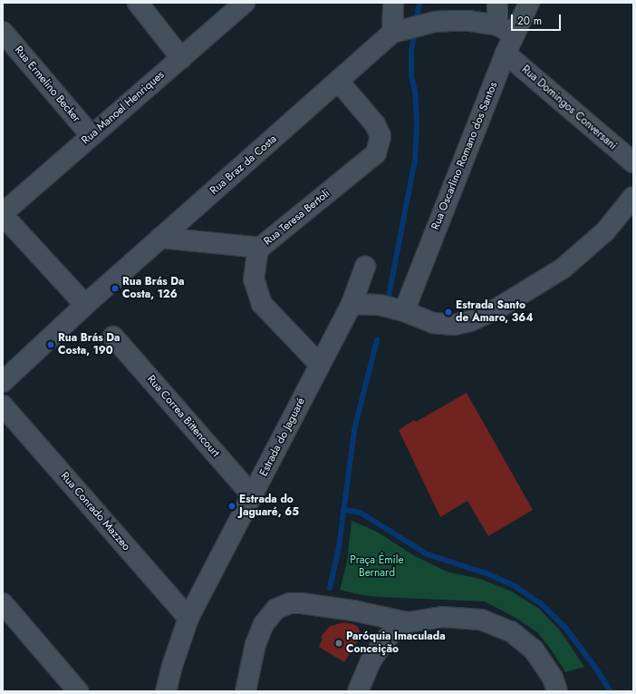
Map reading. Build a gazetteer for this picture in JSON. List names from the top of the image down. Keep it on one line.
{"streets":{"street":["Rua Ermelino Becker","Rua Manoel Henriques","Rua Domingos Conversani","Rua Oscarlino Romano dos Santos","Rua Braz da Costa","Rua Teresa Bertoli","Rua Correa Bittencourt","Estrada do Jaguaré","Rua Conrado Mazzeo"]},"crossings":[["Rua Ermelino Becker","Rua Manoel Henriques"],["Rua Domingos Conversani","Rua Oscarlino Romano dos Santos"],["Rua Braz da Costa","Rua Teresa Bertoli"],["Rua Teresa Bertoli","Estrada do Jaguaré"],["Rua Correa Bittencourt","Estrada do Jaguaré"],["Estrada do Jaguaré","Rua Conrado Mazzeo"]],"parks":["Praça Émile Bernard"],"places":["Rua Brás Da Costa, 126","Estrada Santo de Amaro, 364","Rua Brás Da Costa, 190","Estrada do Jaguaré, 65","Paróquia Imaculada Conceição"],"scale_bar":"20 m"}
